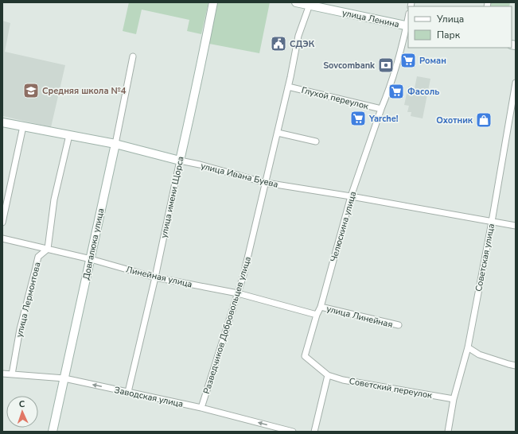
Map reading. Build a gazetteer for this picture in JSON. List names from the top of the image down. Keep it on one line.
{"streets":{"street":["улица Ленина","Глухой переулок","улица Ивана Буева","улица имени Щорса","Челюскина улица","Довгалюка улица","Советская улица","Линейная улица","улица Лермонтова","улица Линейная","Разведчиков Добровольцев улица","Советский переулок","Заводская улица"]},"crossings":[["улица Ленина","Челюскина улица"],["улица Ленина","Разведчиков Добровольцев улица"],["Глухой переулок","Челюскина улица"],["Глухой переулок","Разведчиков Добровольцев улица"],["улица Ивана Буева","улица имени Щорса"],["улица Ивана Буева","Челюскина улица"],["улица Ивана Буева","Довгалюка улица"],["улица Ивана Буева","Советская улица"],["улица Ивана Буева","Разведчиков Добровольцев улица"],["улица имени Щорса","Линейная улица"],["улица имени Щорса","Заводская улица"],["Челюскина улица","Линейная улица"],["Челюскина улица","улица Линейная"],["Челюскина улица","Советский переулок"],["Довгалюка улица","Линейная улица"],["Довгалюка улица","Заводская улица"],["Советская улица","Советский переулок"],["Линейная улица","улица Лермонтова"],["Линейная улица","Разведчиков Добровольцев улица"],["улица Лермонтова","Заводская улица"],["Разведчиков Добровольцев улица","Заводская улица"]],"one_way":["Заводская улица"],"places":{"public building":["СДЭК"],"supermarket":["Роман","Фасоль","Yarche!"],"bank":["Sovcombank"],"school or university":["Средняя школа №4"],"shop":["Охотник"]},"legend":["Улица","Парк"],"north":"top"}
